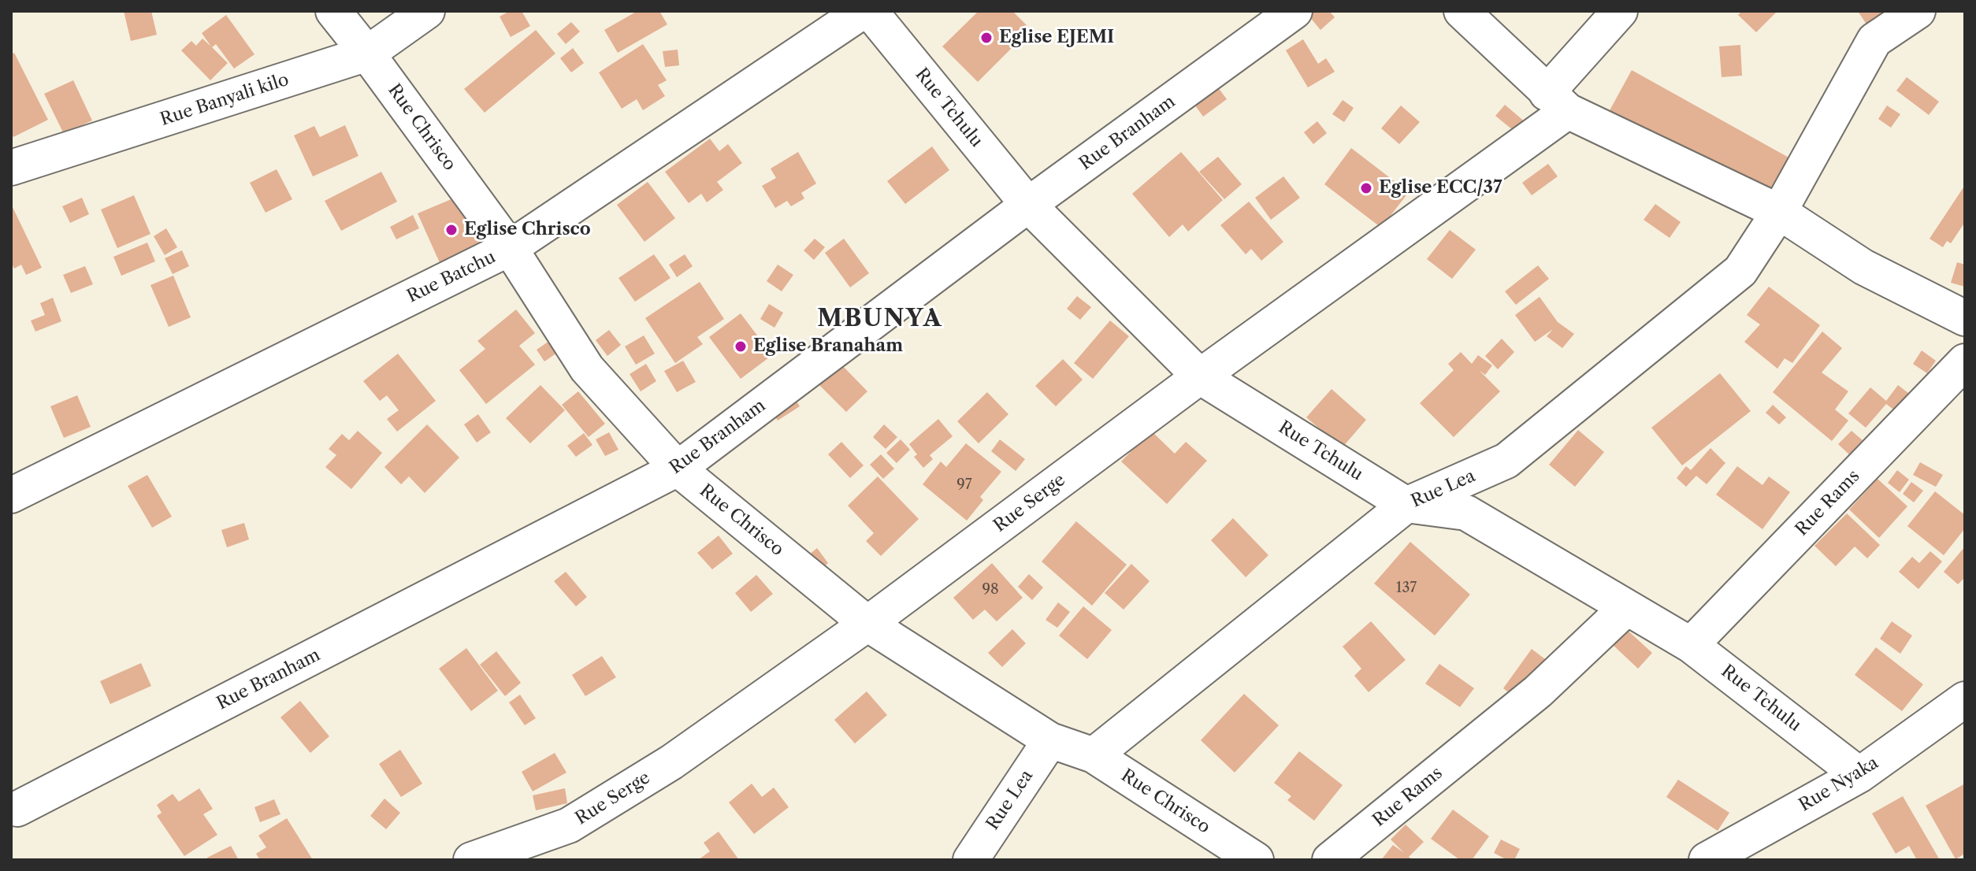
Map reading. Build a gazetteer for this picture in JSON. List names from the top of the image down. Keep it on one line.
{"streets":{"street":["Rue Banyali kilo","Rue Tchulu","Rue Chrisco","Rue Branham","Rue Batchu","Rue Lea","Rue Serge","Rue Rams","Rue Nyaka"]},"crossings":[["Rue Banyali kilo","Rue Chrisco"],["Rue Tchulu","Rue Branham"],["Rue Tchulu","Rue Lea"],["Rue Tchulu","Rue Serge"],["Rue Tchulu","Rue Rams"],["Rue Tchulu","Rue Nyaka"],["Rue Chrisco","Rue Branham"],["Rue Chrisco","Rue Batchu"],["Rue Chrisco","Rue Lea"],["Rue Chrisco","Rue Serge"]],"districts":["MBUNYA"],"places":["Eglise EJEMI","Eglise ECC/37","Eglise Chrisco","Eglise Branaham"],"house_numbers":["97","137","98"]}
